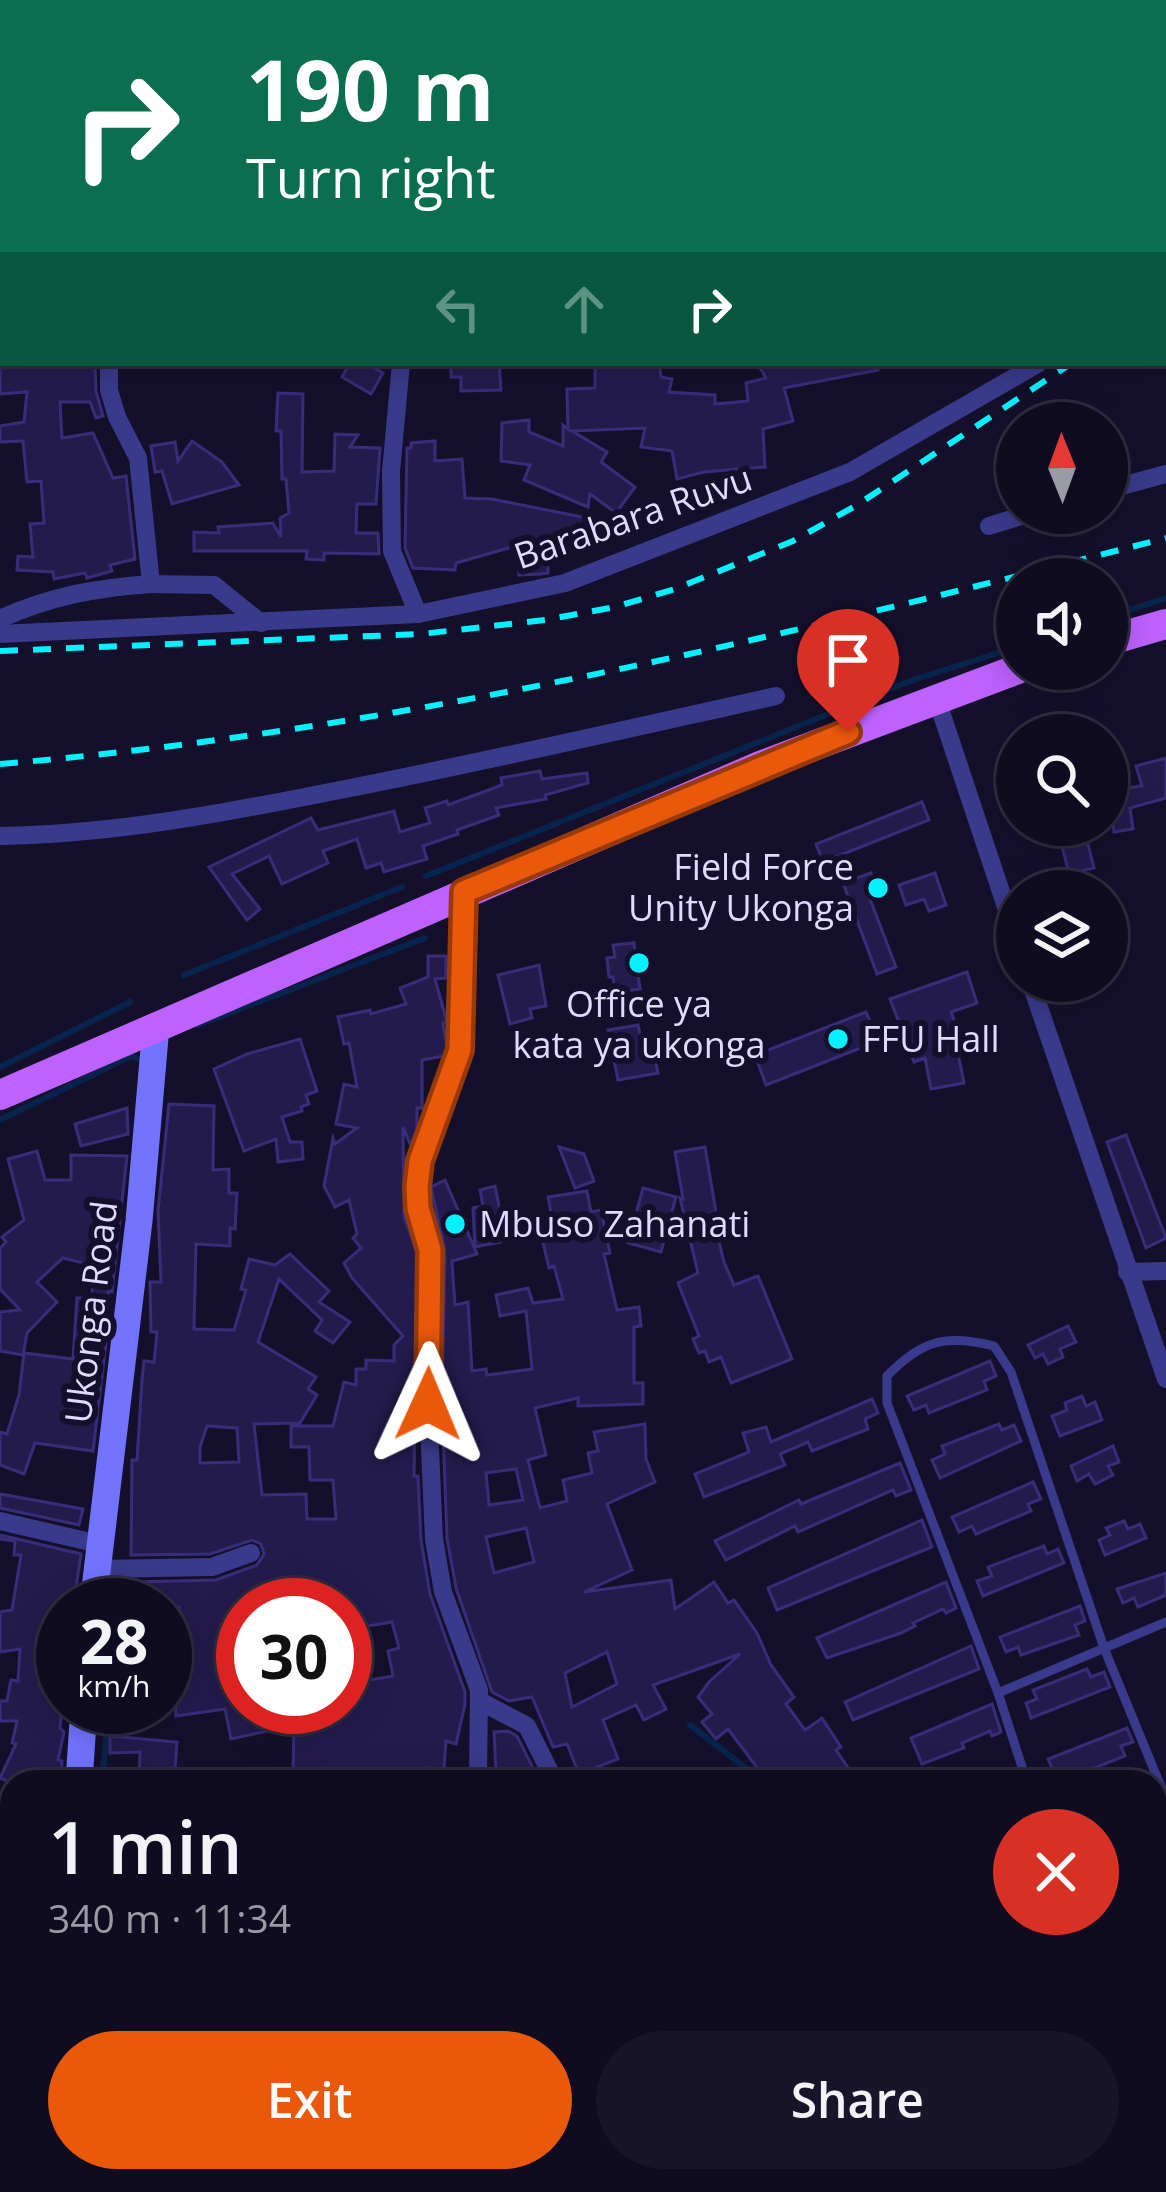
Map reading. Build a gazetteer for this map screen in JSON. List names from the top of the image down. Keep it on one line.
{"streets":{"street":["Barabara Ruvu","Ukonga Road"]},"places":["Field Force Unity Ukonga","Office ya kata ya ukonga","FFU Hall","Mbuso Zahanati"],"north":"top","page":{"turn":["190 m","Turn right"],"speed":"28 km/h","limit":"30","heading":["1 min","340 m · 11:34"],"buttons":["Exit","Share"]}}
